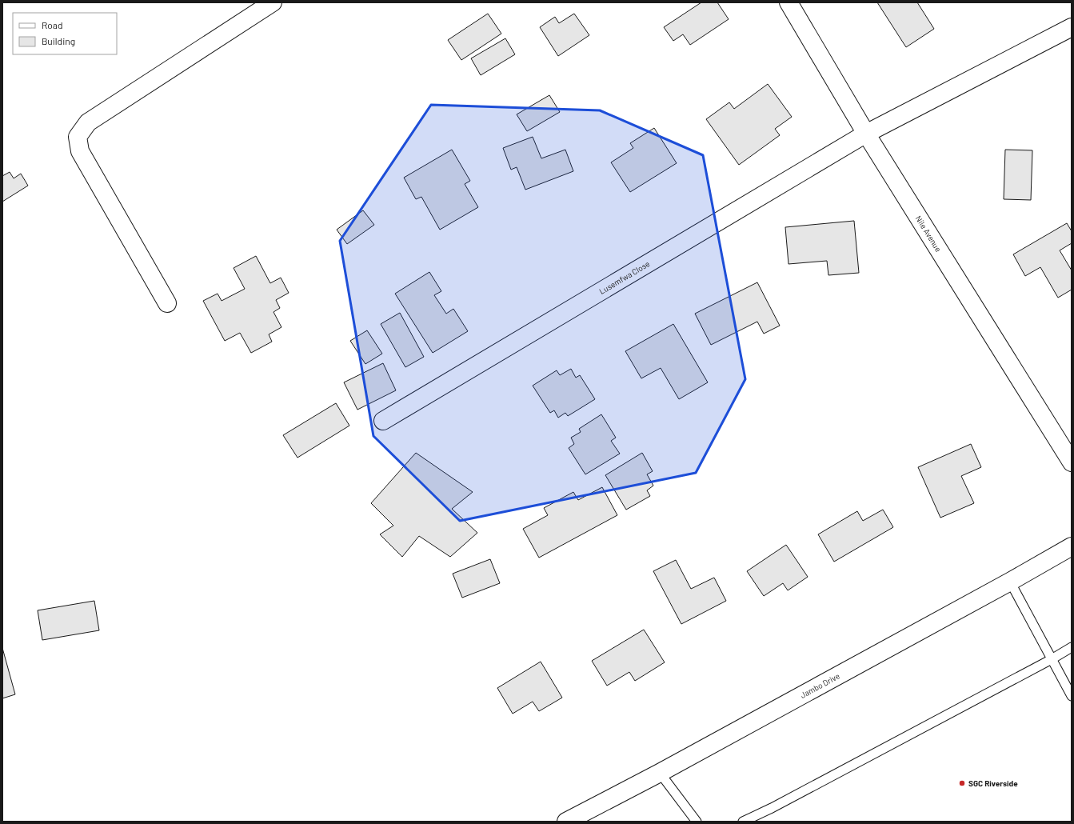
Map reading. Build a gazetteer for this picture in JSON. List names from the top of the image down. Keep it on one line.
{"streets":{"street":["Nile Avenue","Lusemfwa Close","Jambo Drive"]},"crossings":[["Nile Avenue","Lusemfwa Close"]],"places":["SGC Riverside"],"legend":["Road","Building"]}
